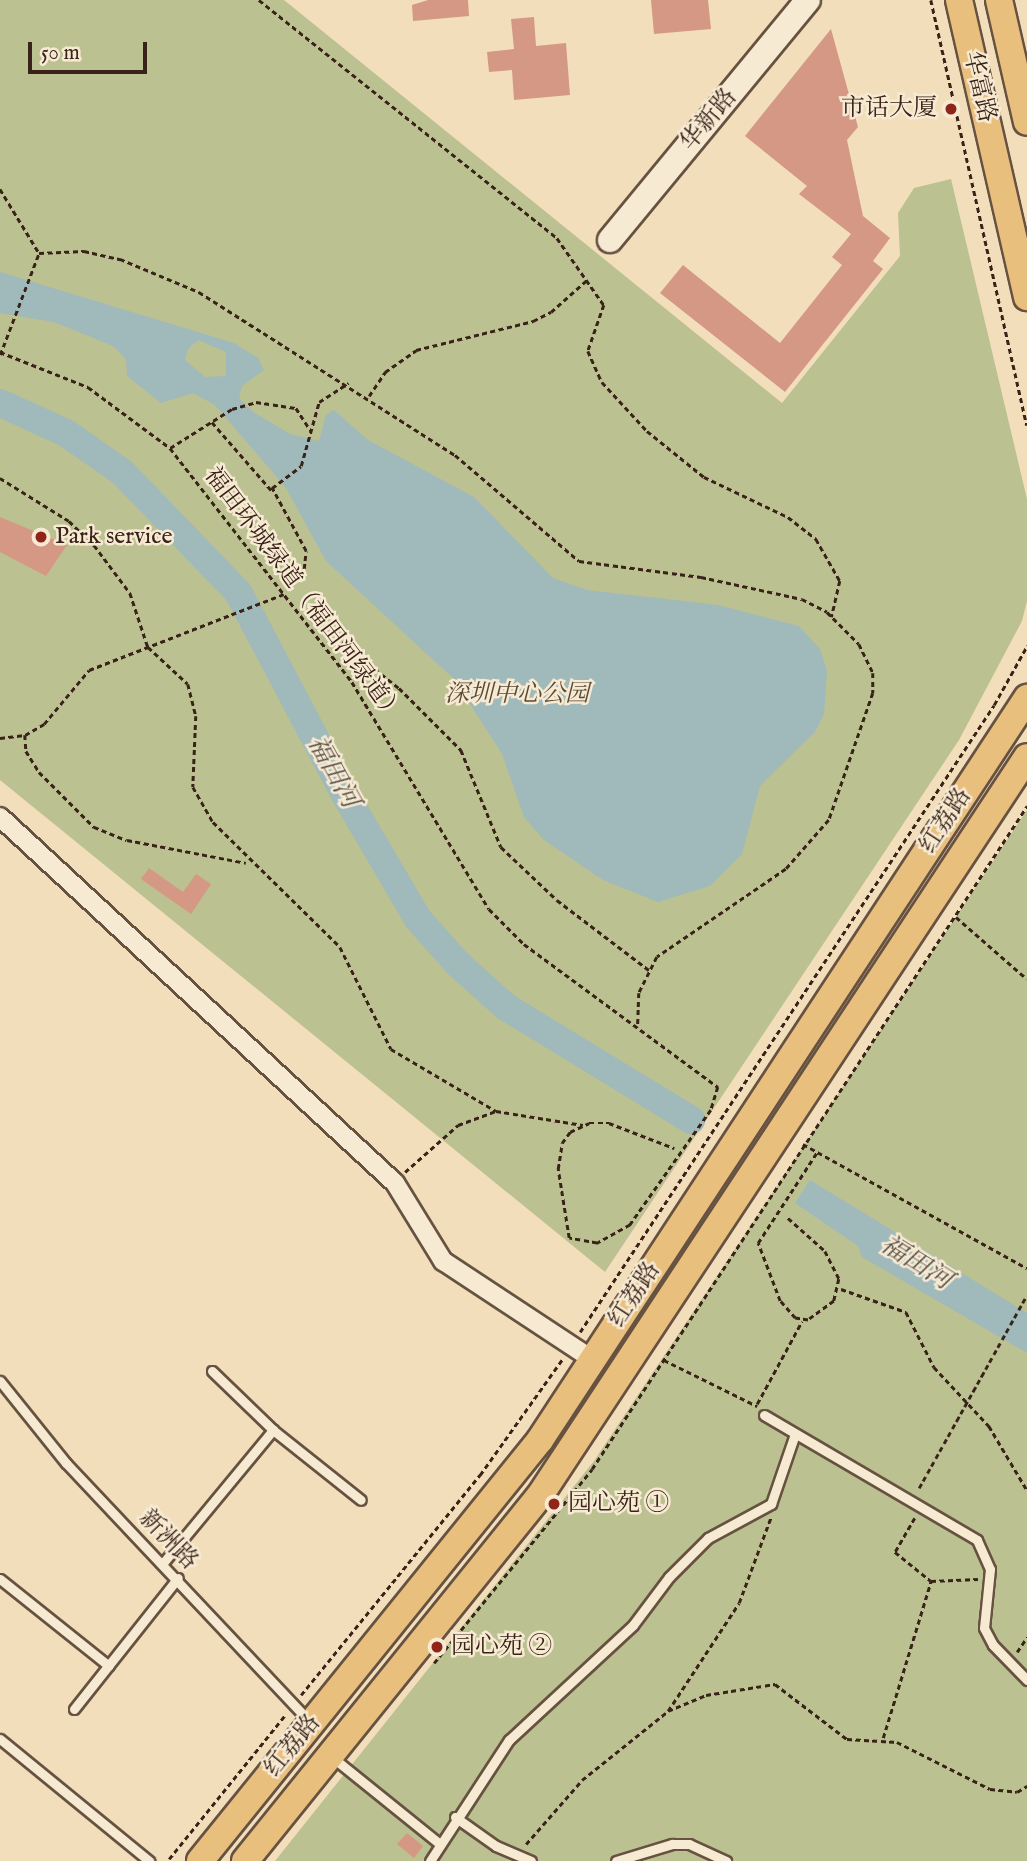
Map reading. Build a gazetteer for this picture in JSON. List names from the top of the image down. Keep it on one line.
{"streets":{"main road":["华富路","红荔路"],"street":["华新路"],"lane":["新洲路"],"path":["福田环城绿道（福田河绿道）"]},"crossings":[["红荔路","新洲路"]],"water":["福田河"],"parks":["深圳中心公园"],"places":["市话大厦","Park service","园心苑 ①","园心苑 ②"],"scale_bar":"50 m"}
